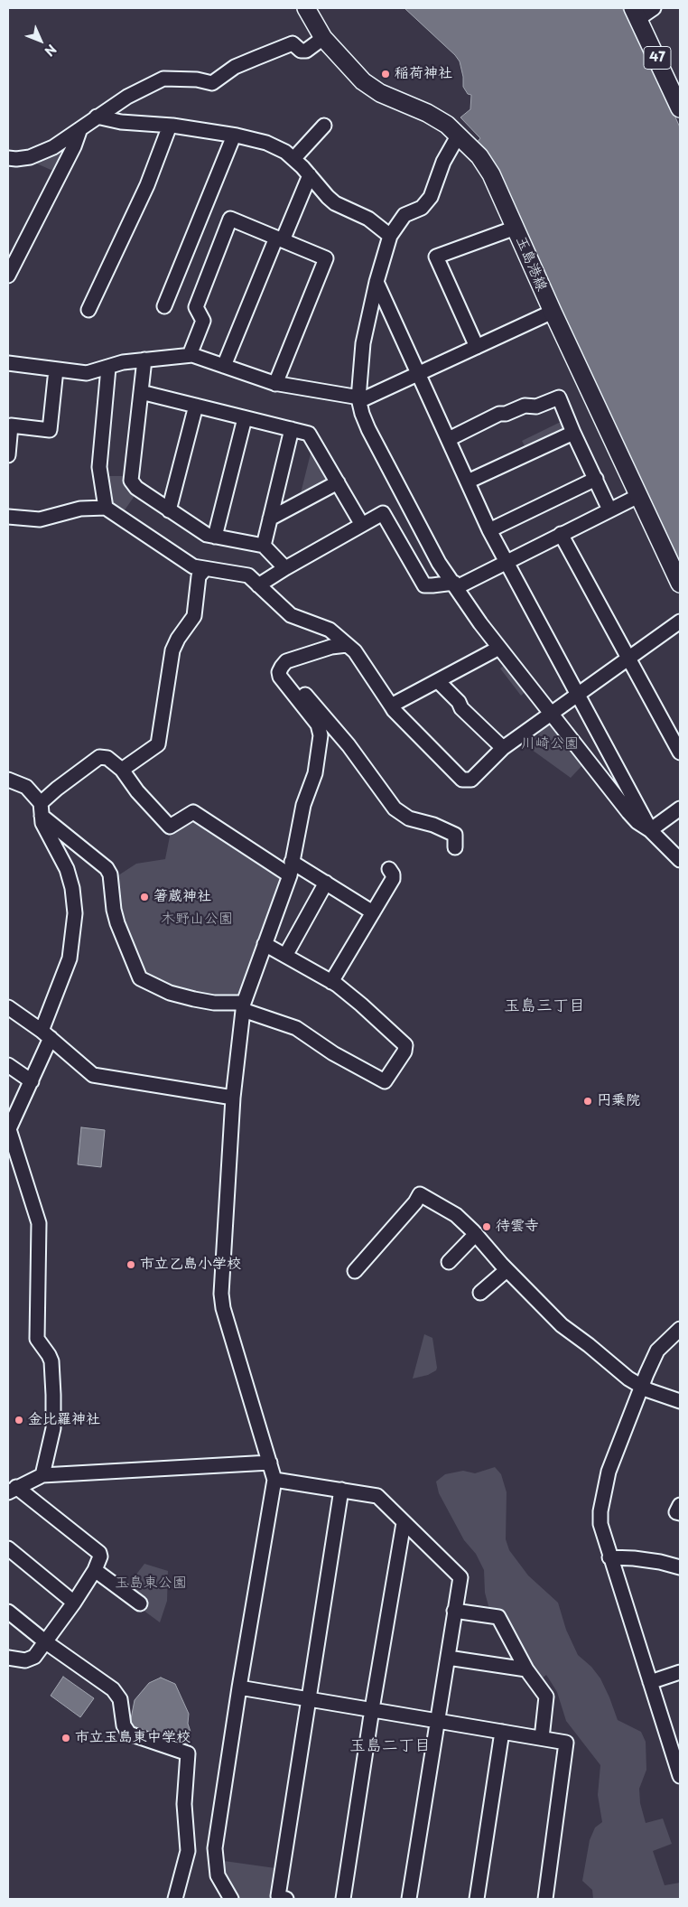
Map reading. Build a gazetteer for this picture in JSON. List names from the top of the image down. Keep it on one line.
{"streets":{"main road":["47","玉島港線"]},"districts":["玉島三丁目","玉島二丁目"],"parks":["川崎公園","木野山公園","玉島東公園"],"places":["稲荷神社","箸蔵神社","円乗院","待雲寺","市立乙島小学校","金比羅神社","市立玉島東中学校"],"north":"bottom right"}
